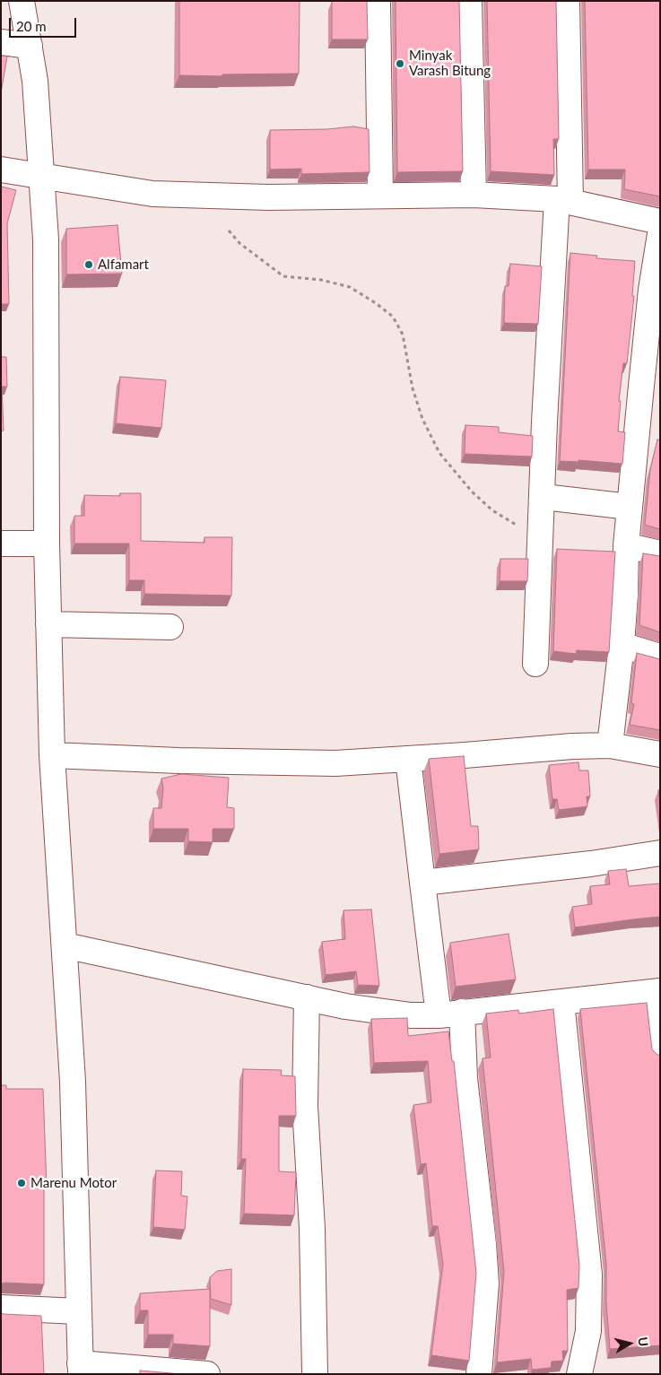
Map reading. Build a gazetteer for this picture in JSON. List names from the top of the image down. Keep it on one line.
{"places":["Minyak Varash Bitung","Alfamart","Marenu Motor"],"scale_bar":"20 m","north":"right"}
